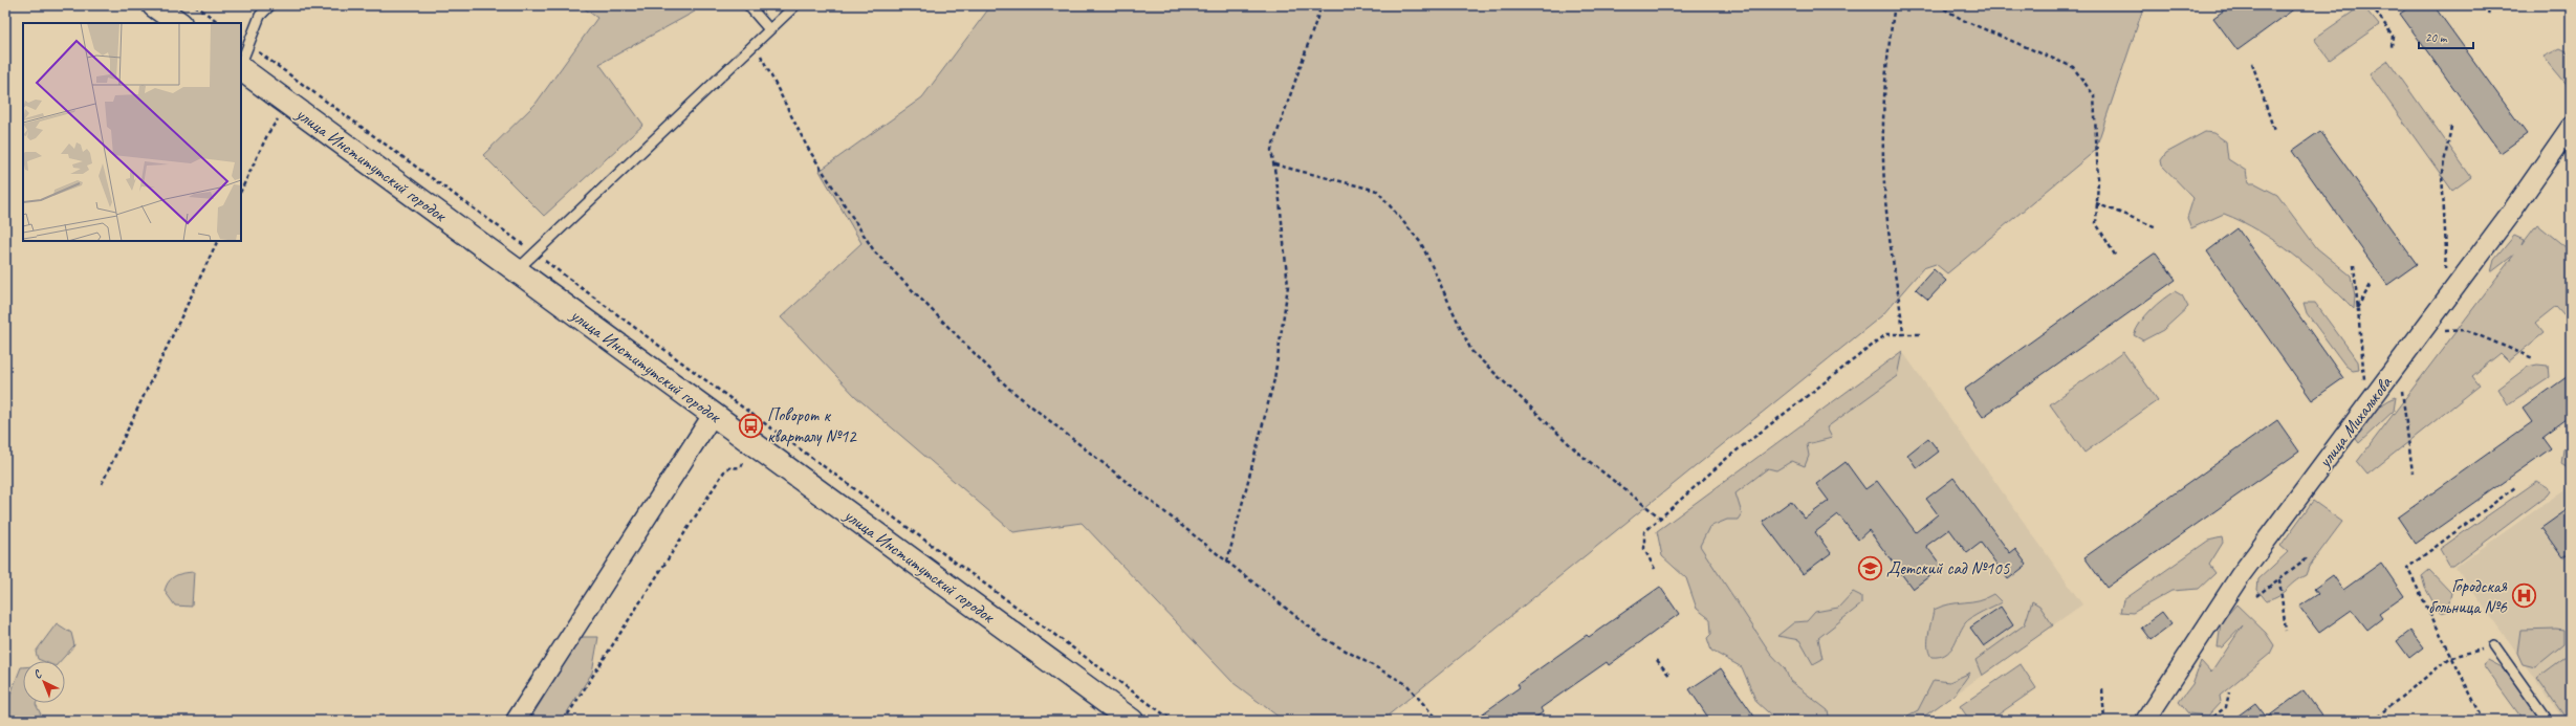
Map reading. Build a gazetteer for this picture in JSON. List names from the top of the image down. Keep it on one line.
{"streets":{"street":["улица Институтский городок","улица Михалькова"]},"places":{"bus stop":["Поворот к кварталу №12"],"school or university":["Детский сад №105"],"hospital":["Городская больница №6"]},"scale_bar":"20 m","north":"top left"}
